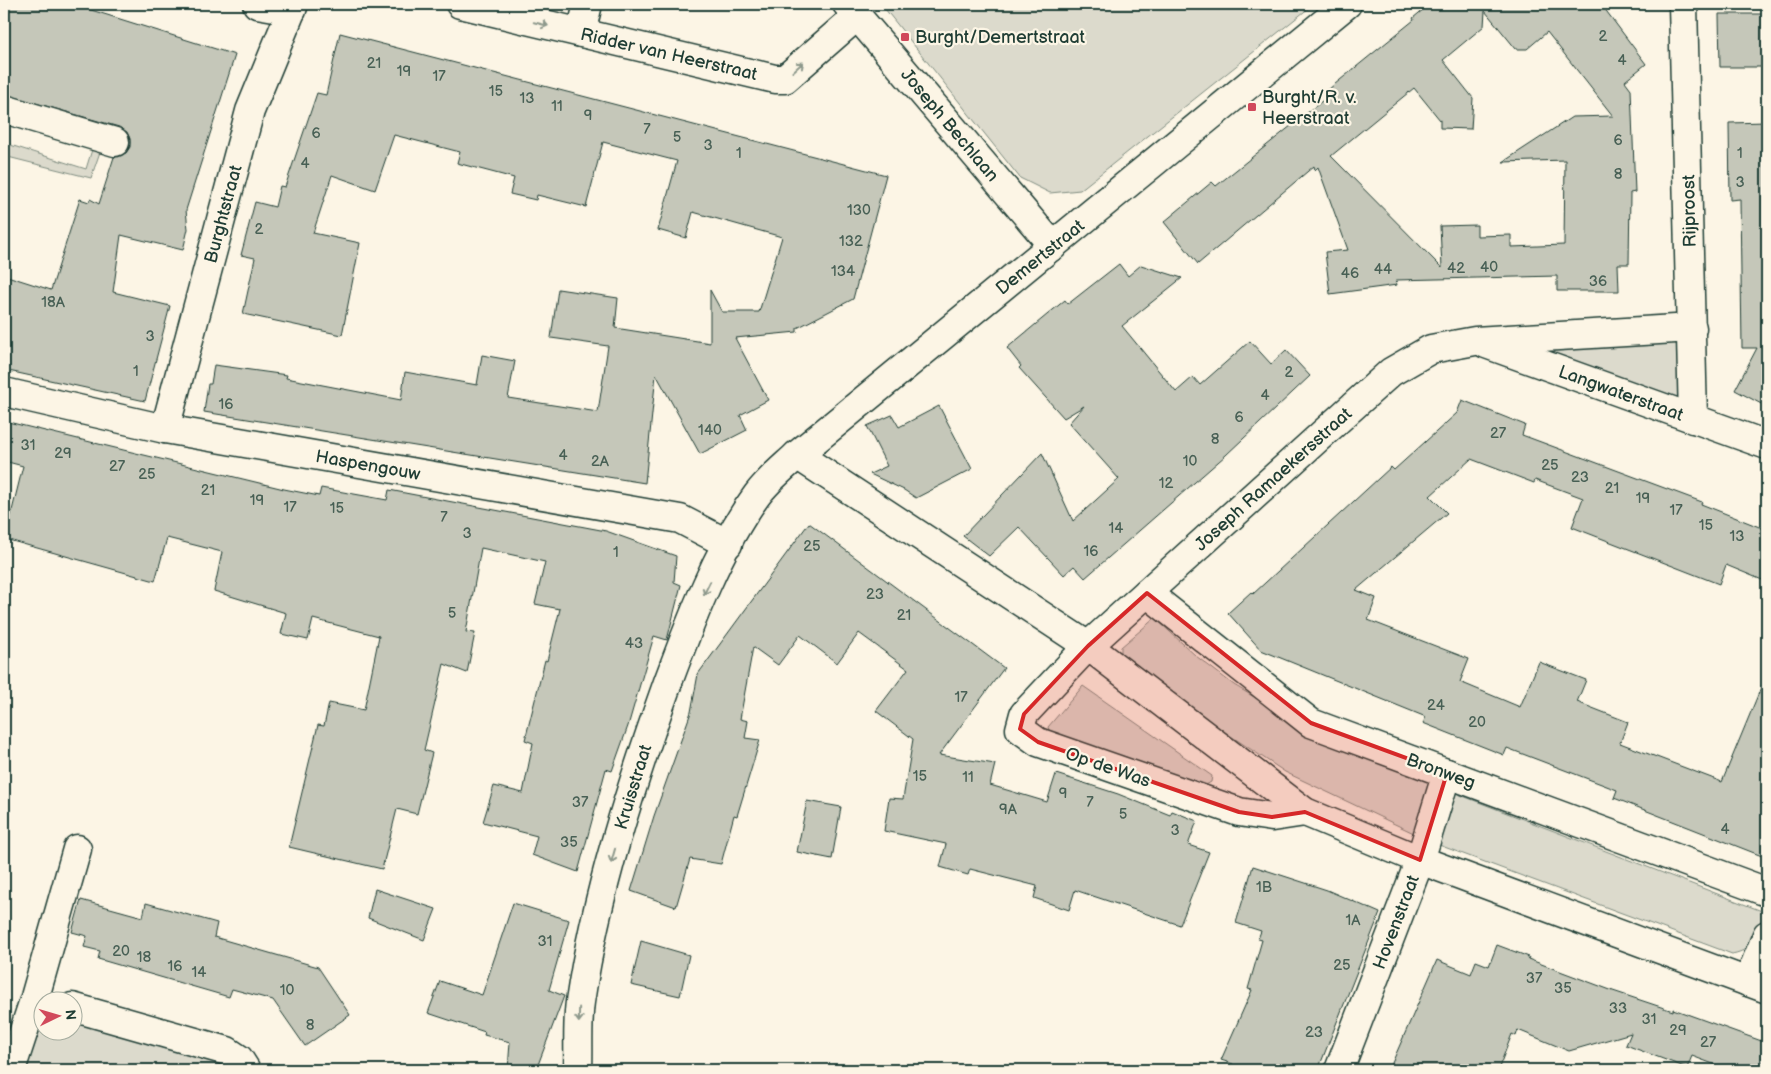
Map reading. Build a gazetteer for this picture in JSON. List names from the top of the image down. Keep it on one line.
{"streets":{"street":["Ridder van Heerstraat","Joseph Bechlaan","Rijproost","Burghtstraat","Demertstraat","Langwaterstraat","Haspengouw","Joseph Ramaekersstraat","Op de Was","Bronweg","Kruisstraat","Hovenstraat"]},"crossings":[["Ridder van Heerstraat","Joseph Bechlaan"],["Joseph Bechlaan","Demertstraat"],["Rijproost","Langwaterstraat"],["Rijproost","Joseph Ramaekersstraat"],["Burghtstraat","Haspengouw"],["Demertstraat","Kruisstraat"],["Langwaterstraat","Joseph Ramaekersstraat"],["Haspengouw","Kruisstraat"],["Joseph Ramaekersstraat","Op de Was"],["Joseph Ramaekersstraat","Bronweg"],["Bronweg","Hovenstraat"]],"one_way":["Ridder van Heerstraat","Kruisstraat"],"places":{"transit":["Burght/Demertstraat","Burght/R. v. Heerstraat"]},"house_numbers":["2","4","21","19","17","15","13","11","9","7","6","5","6","3","1","1","4","8","3","130","2","132","40","42","44","134","46","36","18A","3","1","2","4","16","6","140","27","8","31","29","4","2A","10","25","27","25","23","12","21","21","19","19","17","15","17","7","15","14","3","13","25","16","1","23","5","21","43","17","24","20","15","11","9","37","7","9A","5","4","3","35","1B","1A","31","20","18","25","16","14","37","35","10","33","31","8","29","23","27"],"north":"right"}
